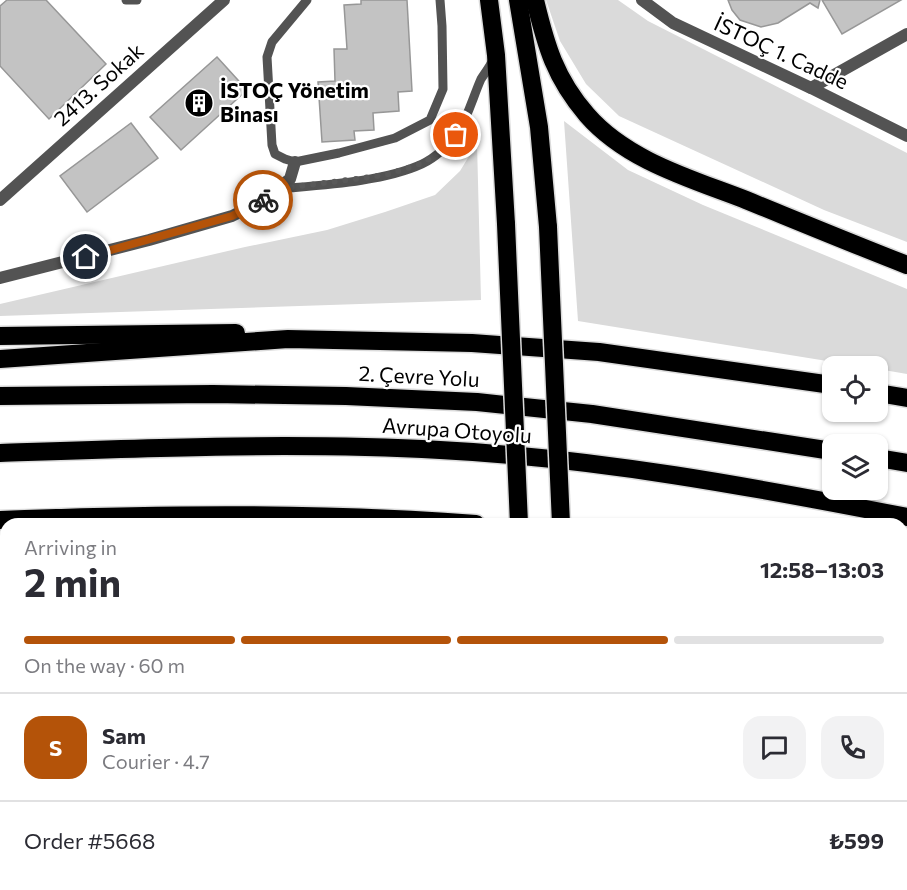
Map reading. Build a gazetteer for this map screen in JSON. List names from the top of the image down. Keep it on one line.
{"streets":{"highway":["2. Çevre Yolu","Avrupa Otoyolu"],"street":["İSTOÇ 1. Cadde","2413. Sokak"]},"places":{"building":["İSTOÇ Yönetim Binası"]},"page":{"heading":["2 min","Arriving in","12:58–13:03"],"panel":["Sam","Courier · 4.7","Order #5668","₺599"],"bar":"On the way · 60 m","round":"S"}}
